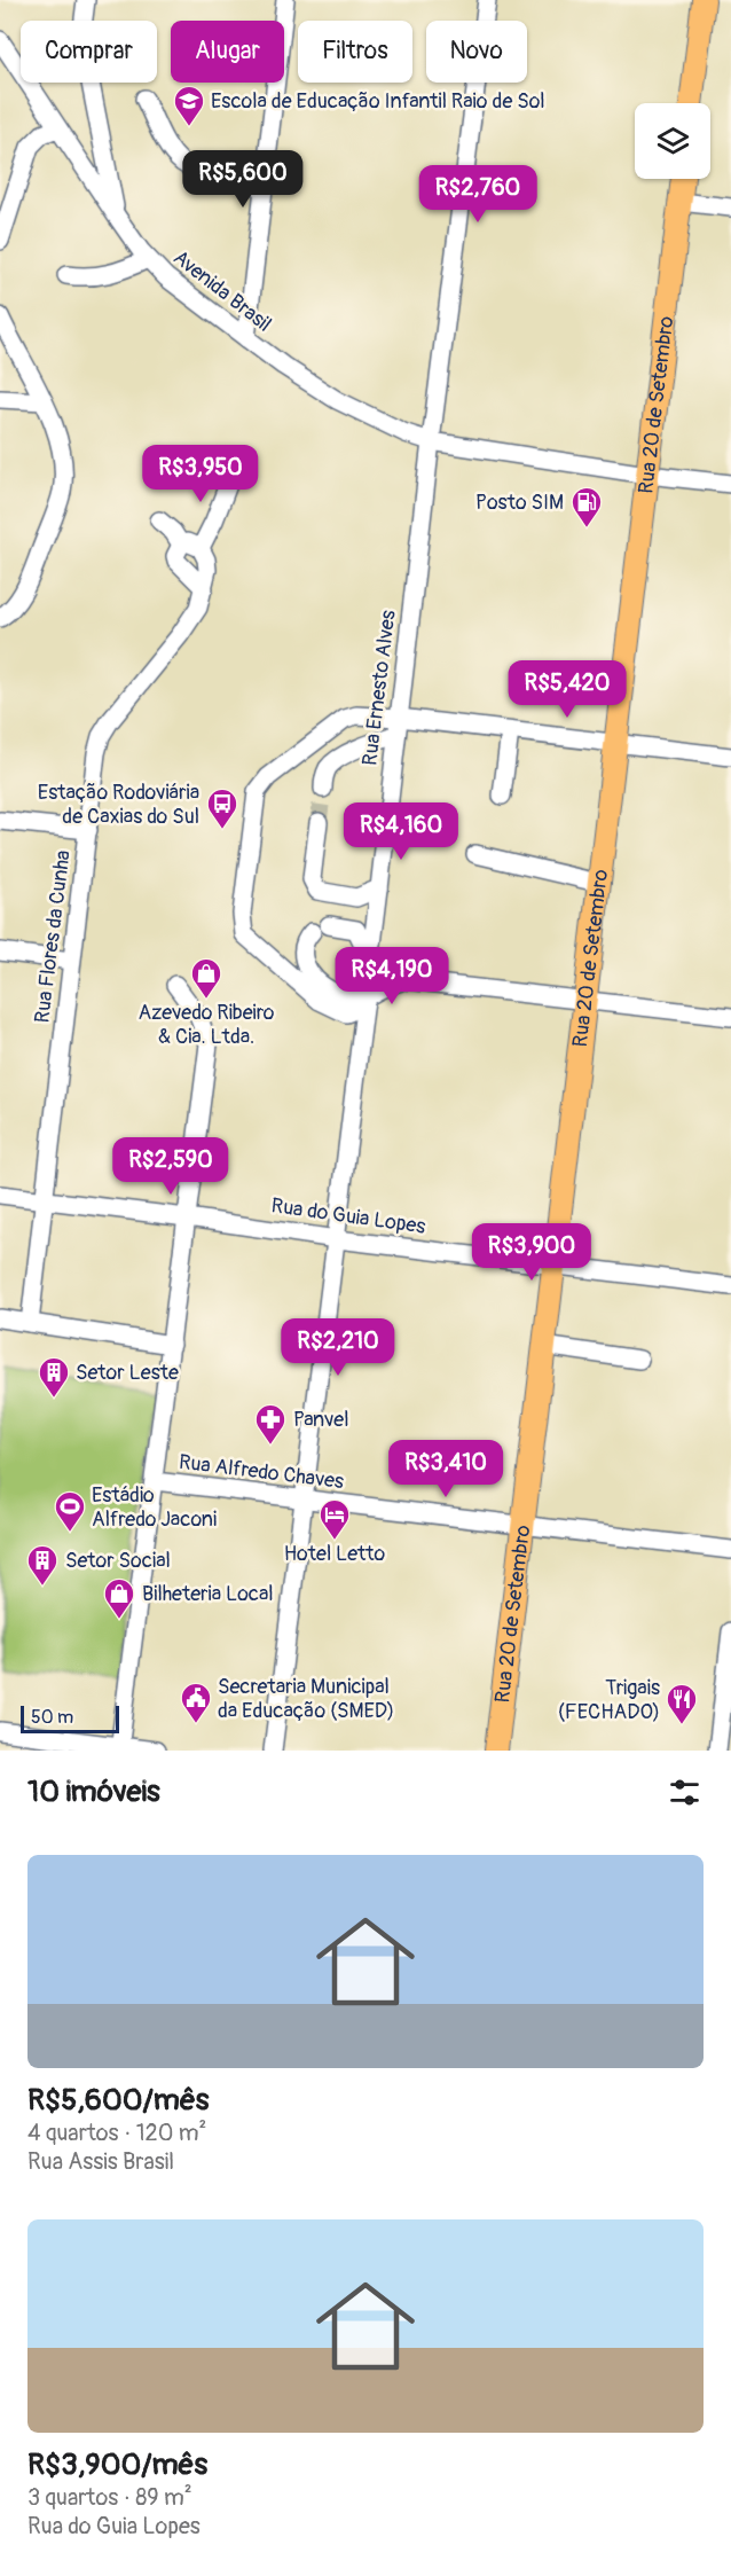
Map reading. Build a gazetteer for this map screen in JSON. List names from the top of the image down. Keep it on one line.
{"streets":{"main road":["Rua 20 de Setembro"],"street":["Avenida Brasil","Rua Ernesto Alves","Rua Flores da Cunha","Rua do Guia Lopes","Rua Alfredo Chaves"]},"crossings":[["Avenida Brasil","Rua 20 de Setembro"],["Avenida Brasil","Rua Ernesto Alves"],["Rua 20 de Setembro","Rua do Guia Lopes"],["Rua 20 de Setembro","Rua Alfredo Chaves"],["Rua Ernesto Alves","Rua do Guia Lopes"],["Rua Ernesto Alves","Rua Alfredo Chaves"],["Rua Flores da Cunha","Rua do Guia Lopes"]],"places":{"school or university":["Escola de Educação Infantil Raio de Sol"],"fuel station":["Posto SIM"],"bus stop":["Estação Rodoviária de Caxias do Sul"],"shop":["Azevedo Ribeiro & Cia. Ltda.","Bilheteria Local"],"building":["Setor Leste","Setor Social"],"pharmacy":["Panvel"],"sports":["Estádio Alfredo Jaconi"],"hotel":["Hotel Letto"],"public building":["Secretaria Municipal da Educação (SMED)"],"restaurant":["Trigais (FECHADO)"]},"scale_bar":"50 m","page":{"chip":["Comprar","Alugar","Filtros","Novo"],"price":["R$5,600","R$2,760","R$3,950","R$5,420","R$4,160","R$4,190","R$2,590","R$3,900","R$2,210","R$3,410"],"scale":"50 m","heading":"10 imóveis","list":[{"name":"R$5,600/mês","note":"4 quartos · 120 m² · Rua Assis Brasil"},{"name":"R$3,900/mês","note":"3 quartos · 89 m² · Rua do Guia Lopes"}]}}
